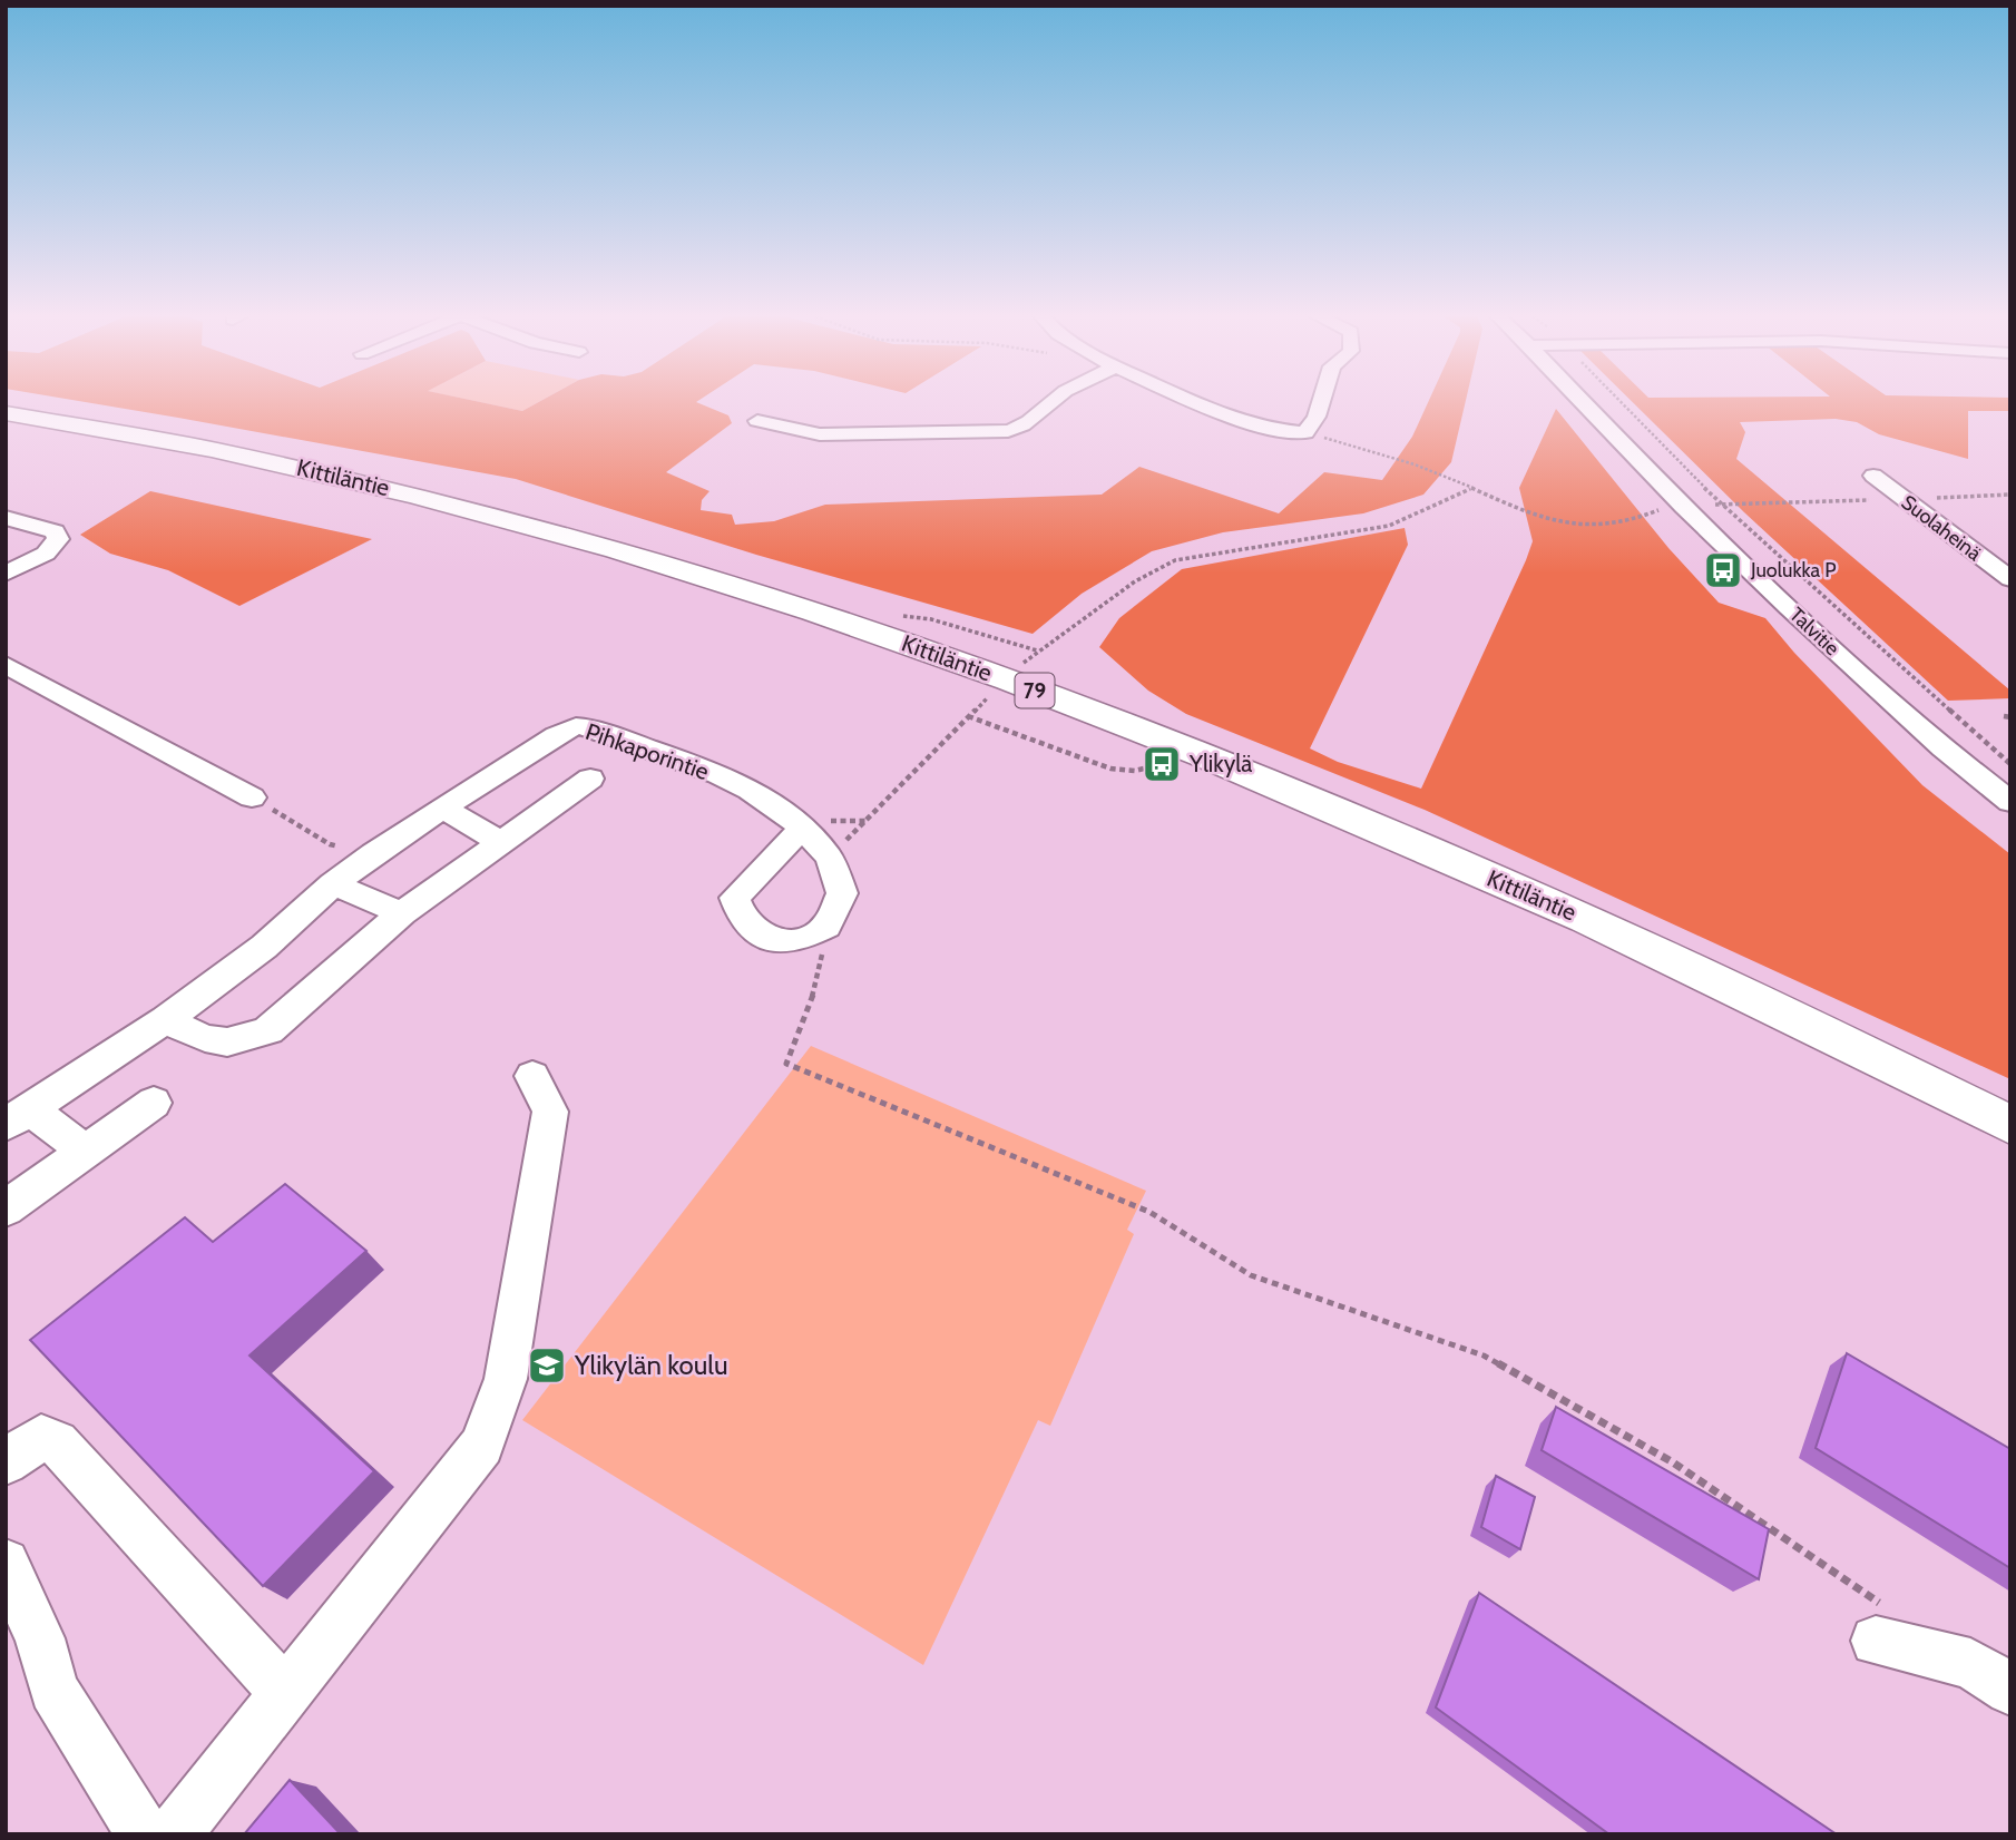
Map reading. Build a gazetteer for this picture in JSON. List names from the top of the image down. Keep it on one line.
{"streets":{"main road":["Kittiläntie","79"],"street":["Suolaheinä","Talvitie","Pihkaporintie"]},"places":{"bus stop":["Juolukka P","Ylikylä"],"school or university":["Ylikylän koulu"]}}
